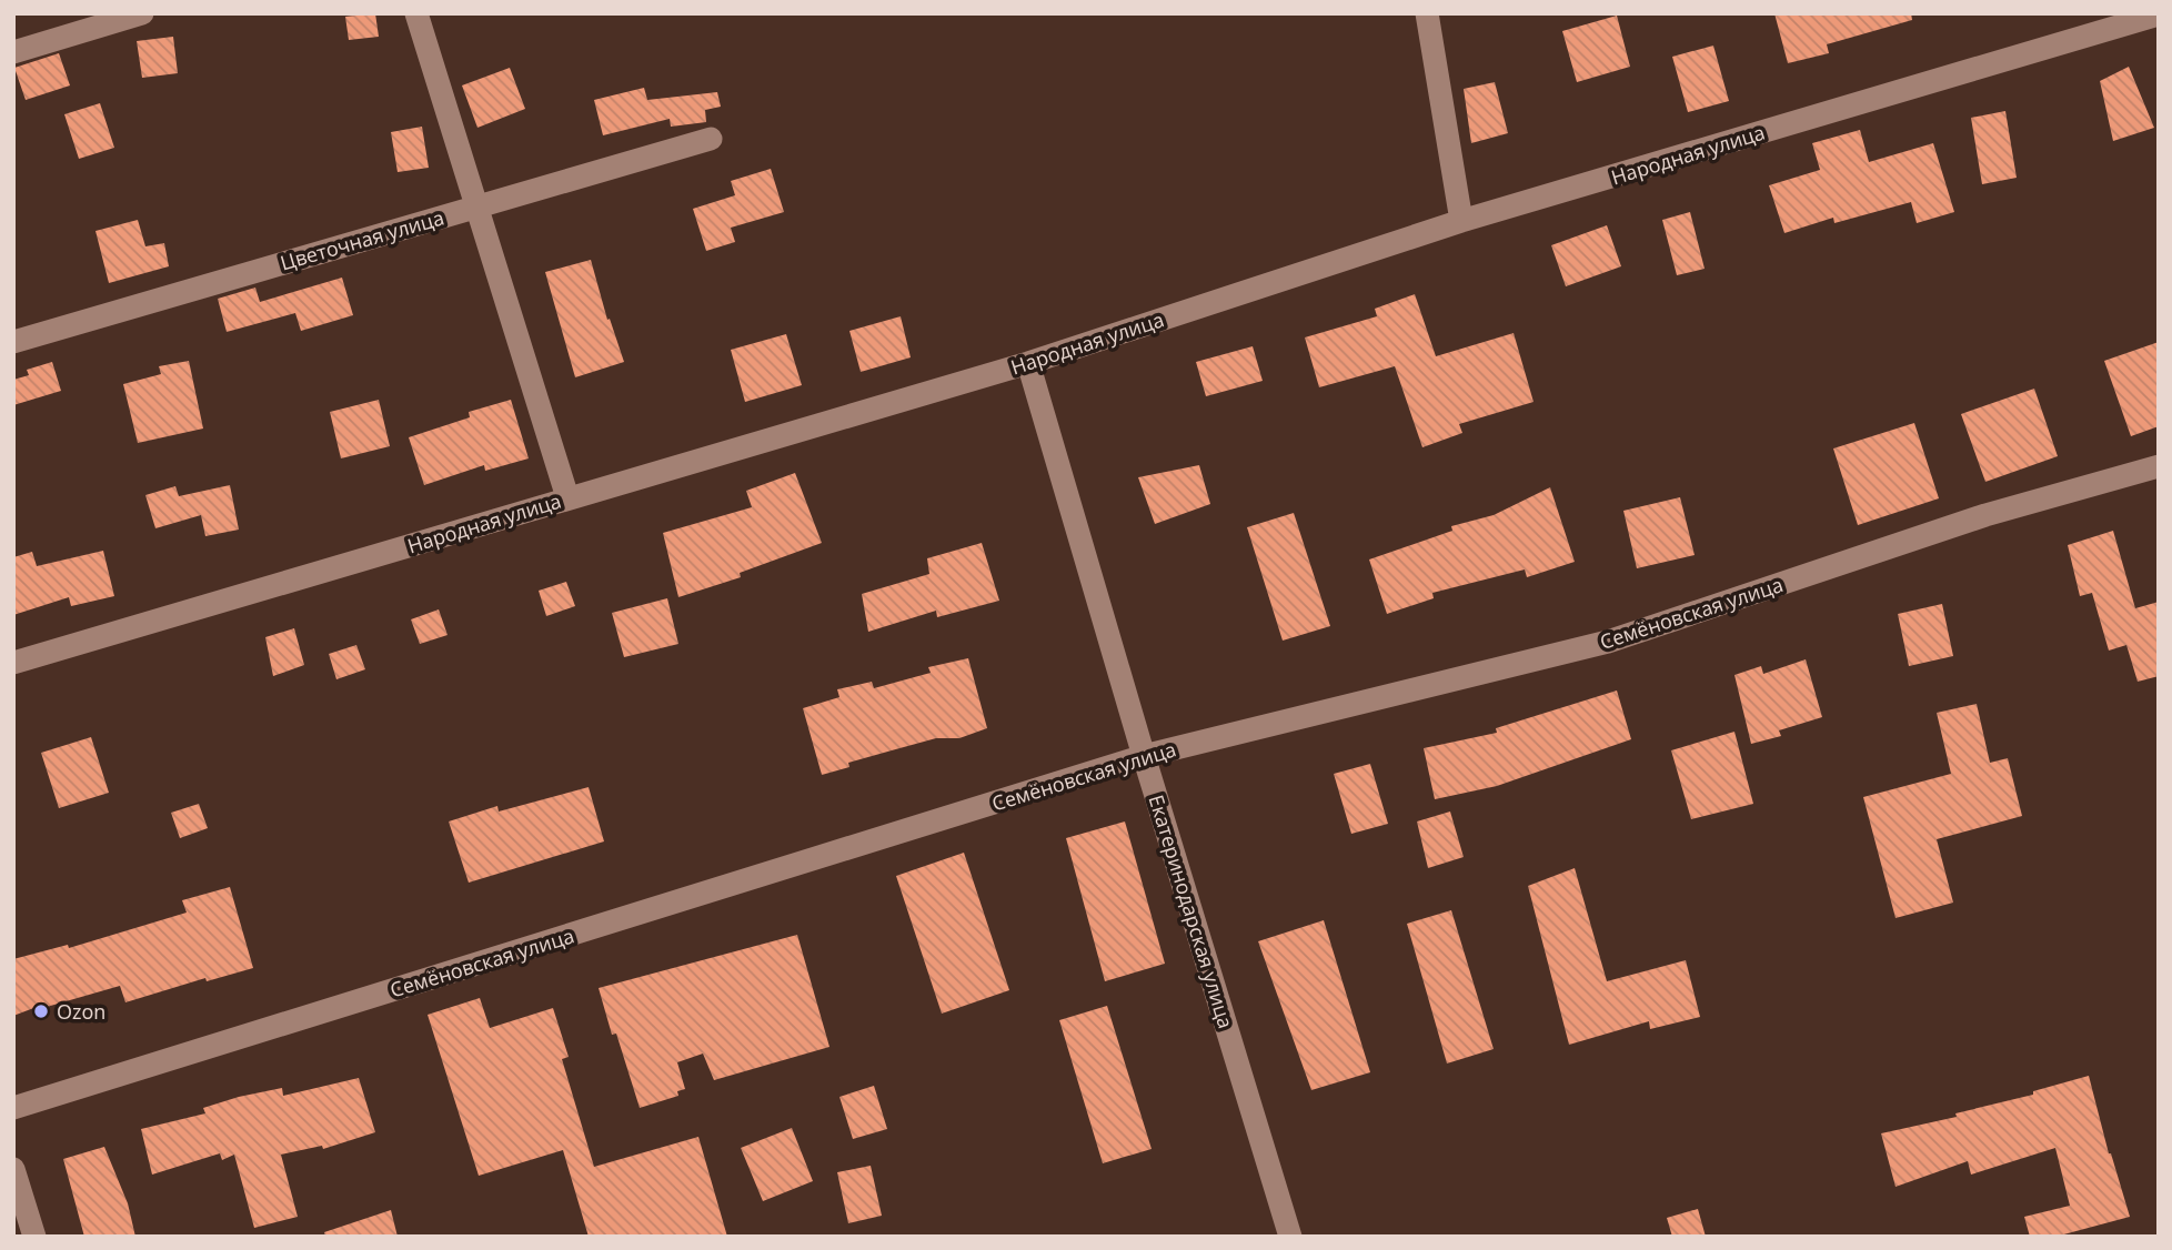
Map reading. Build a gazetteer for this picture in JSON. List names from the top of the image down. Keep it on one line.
{"streets":{"street":["Народная улица","Цветочная улица","Семёновская улица","Екатеринодарская улица"]},"crossings":[["Народная улица","Екатеринодарская улица"],["Семёновская улица","Екатеринодарская улица"]],"places":["Ozon"]}
